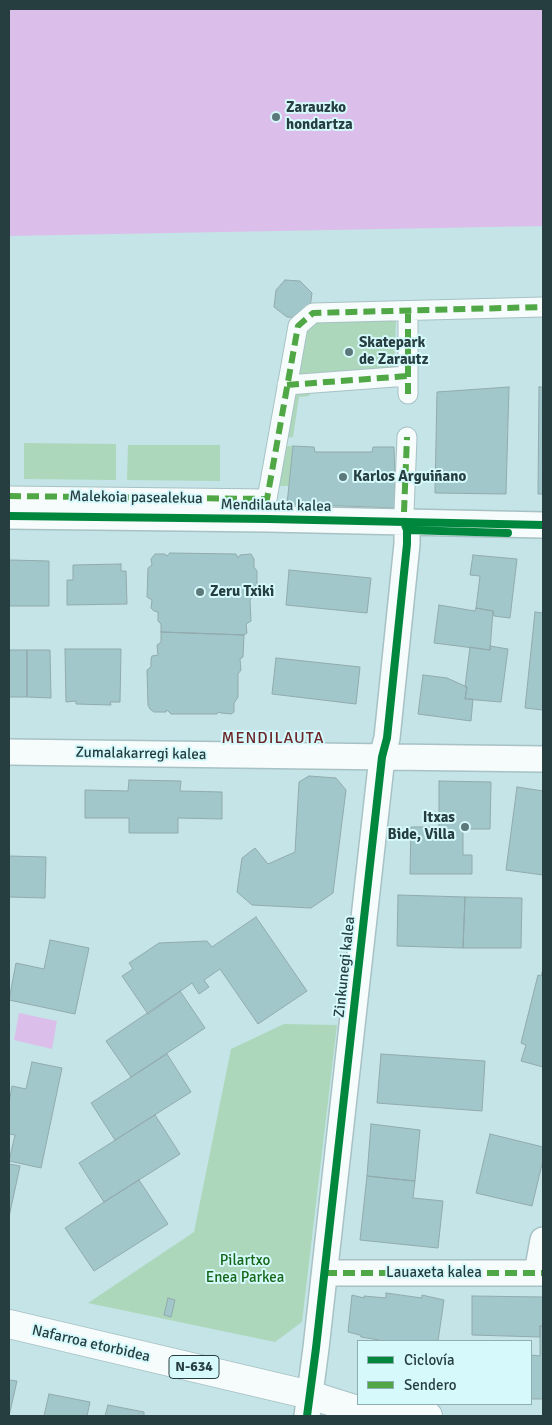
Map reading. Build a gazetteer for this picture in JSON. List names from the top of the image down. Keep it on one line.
{"streets":{"highway":["Nafarroa etorbidea","N-634"],"street":["Malekoia pasealekua","Mendilauta kalea","Zumalakarregi kalea","Zinkunegi kalea","Lauaxeta kalea"]},"crossings":[["Mendilauta kalea","Zinkunegi kalea"],["Zumalakarregi kalea","Zinkunegi kalea"],["Zinkunegi kalea","Lauaxeta kalea"],["Zinkunegi kalea","Nafarroa etorbidea"]],"districts":["MENDILAUTA"],"parks":["Pilartxo Enea Parkea"],"places":["Zarauzko hondartza","Skatepark de Zarautz","Karlos Arguiñano","Zeru Txiki","Itxas Bide, Villa"],"legend":["Ciclovía","Sendero"]}
